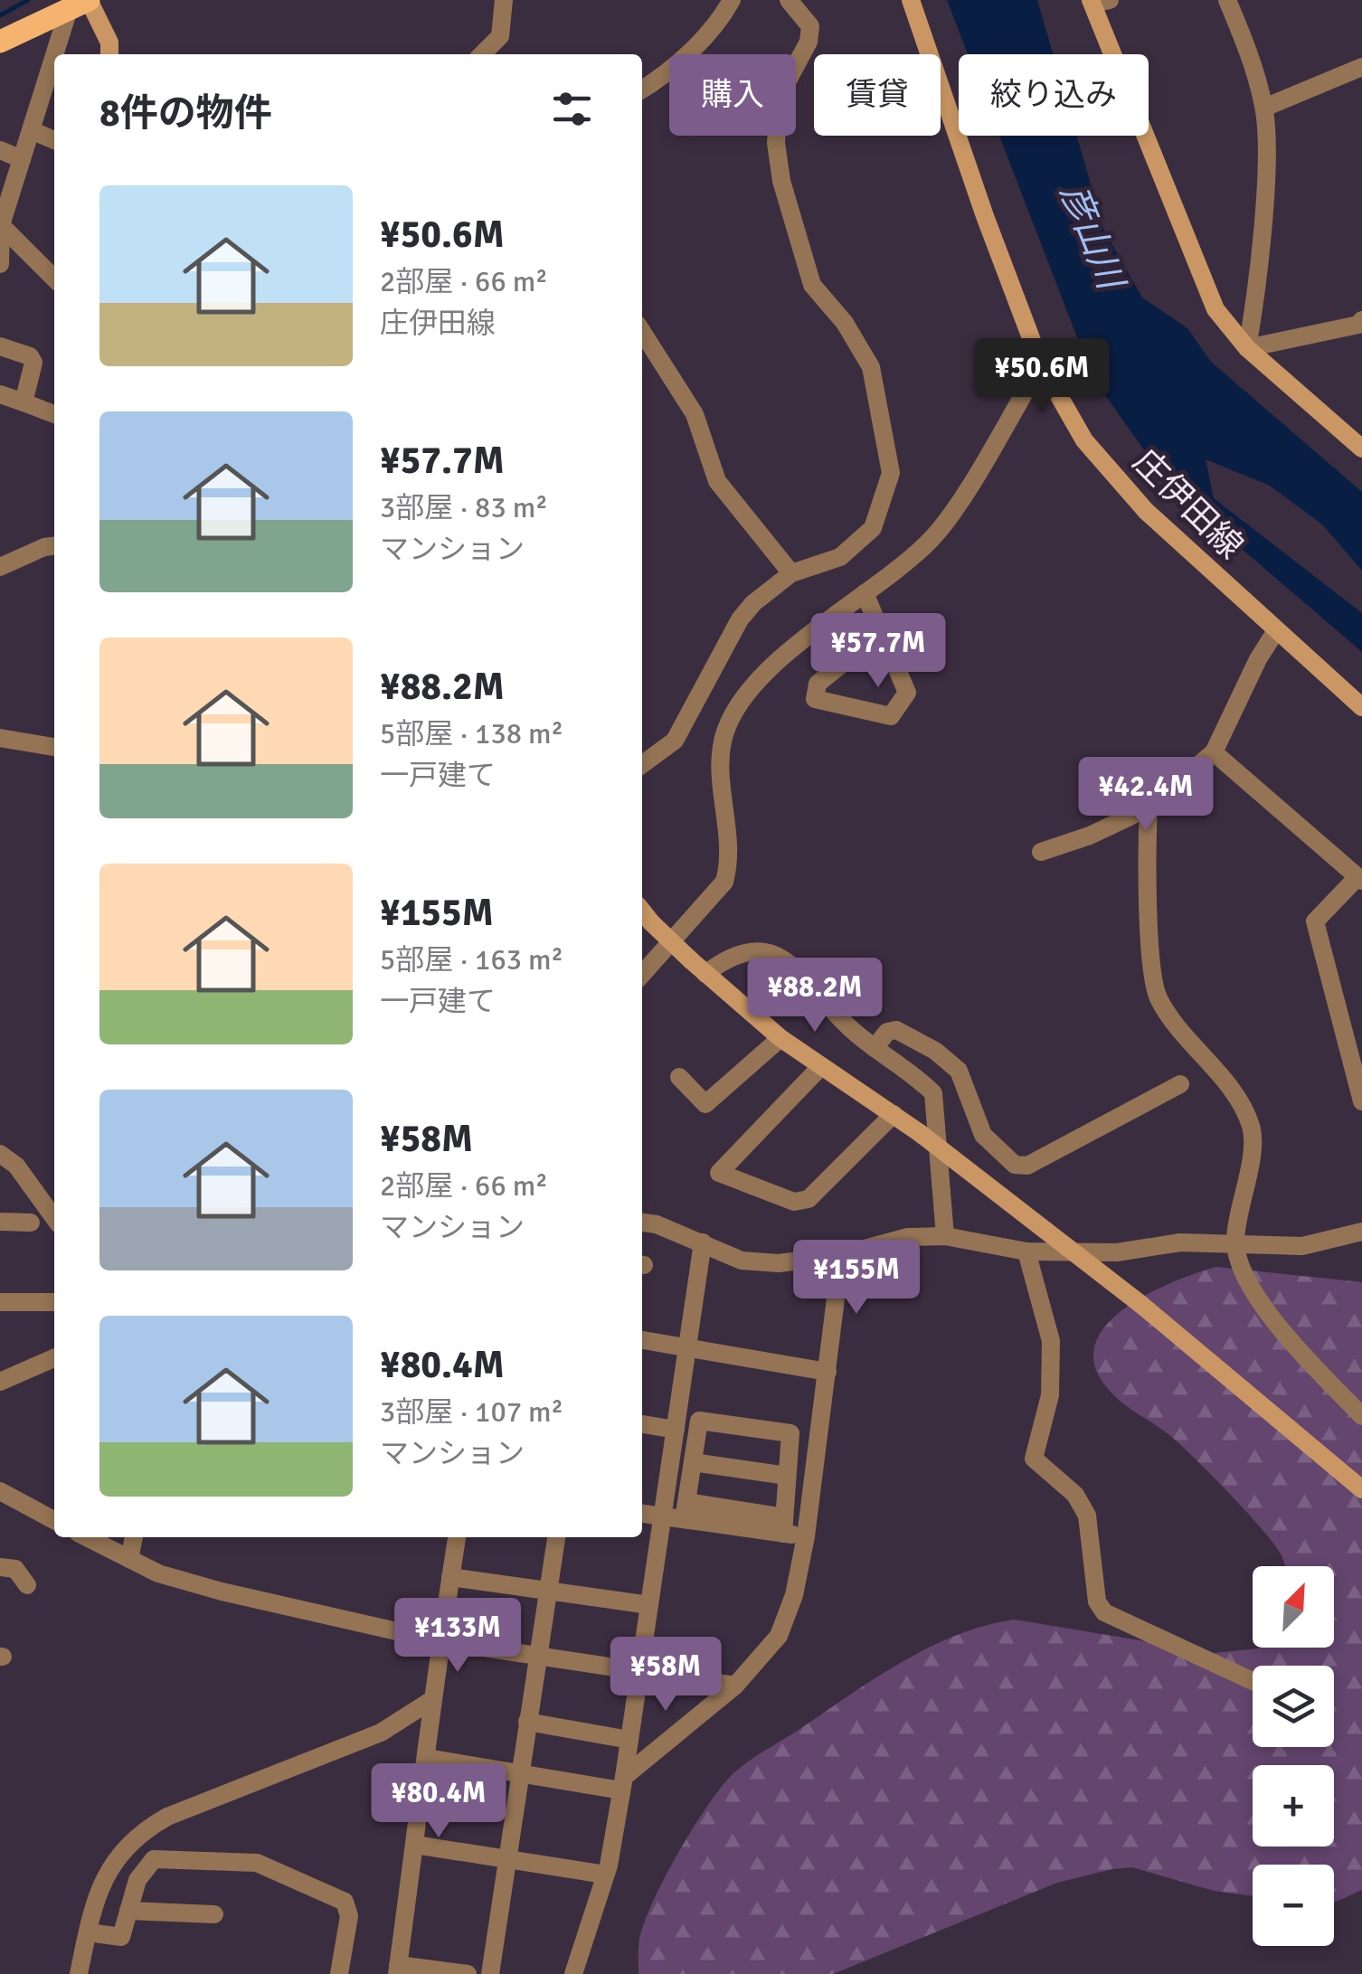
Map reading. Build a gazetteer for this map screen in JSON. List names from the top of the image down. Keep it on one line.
{"streets":{"main road":["庄伊田線"]},"water":["彦山川"],"north":"top right","page":{"chip":["購入","賃貸","絞り込み"],"heading":"8件の物件","list":[{"name":"¥50.6M","note":"2部屋 · 66 m² · 庄伊田線"},{"name":"¥57.7M","note":"3部屋 · 83 m² · マンション"},{"name":"¥88.2M","note":"5部屋 · 138 m² · 一戸建て"},{"name":"¥155M","note":"5部屋 · 163 m² · 一戸建て"},{"name":"¥58M","note":"2部屋 · 66 m² · マンション"},{"name":"¥80.4M","note":"3部屋 · 107 m² · マンション"}],"price":["¥50.6M","¥57.7M","¥42.4M","¥88.2M","¥155M","¥133M","¥58M","¥80.4M"],"map_buttons":["+","−"]}}
